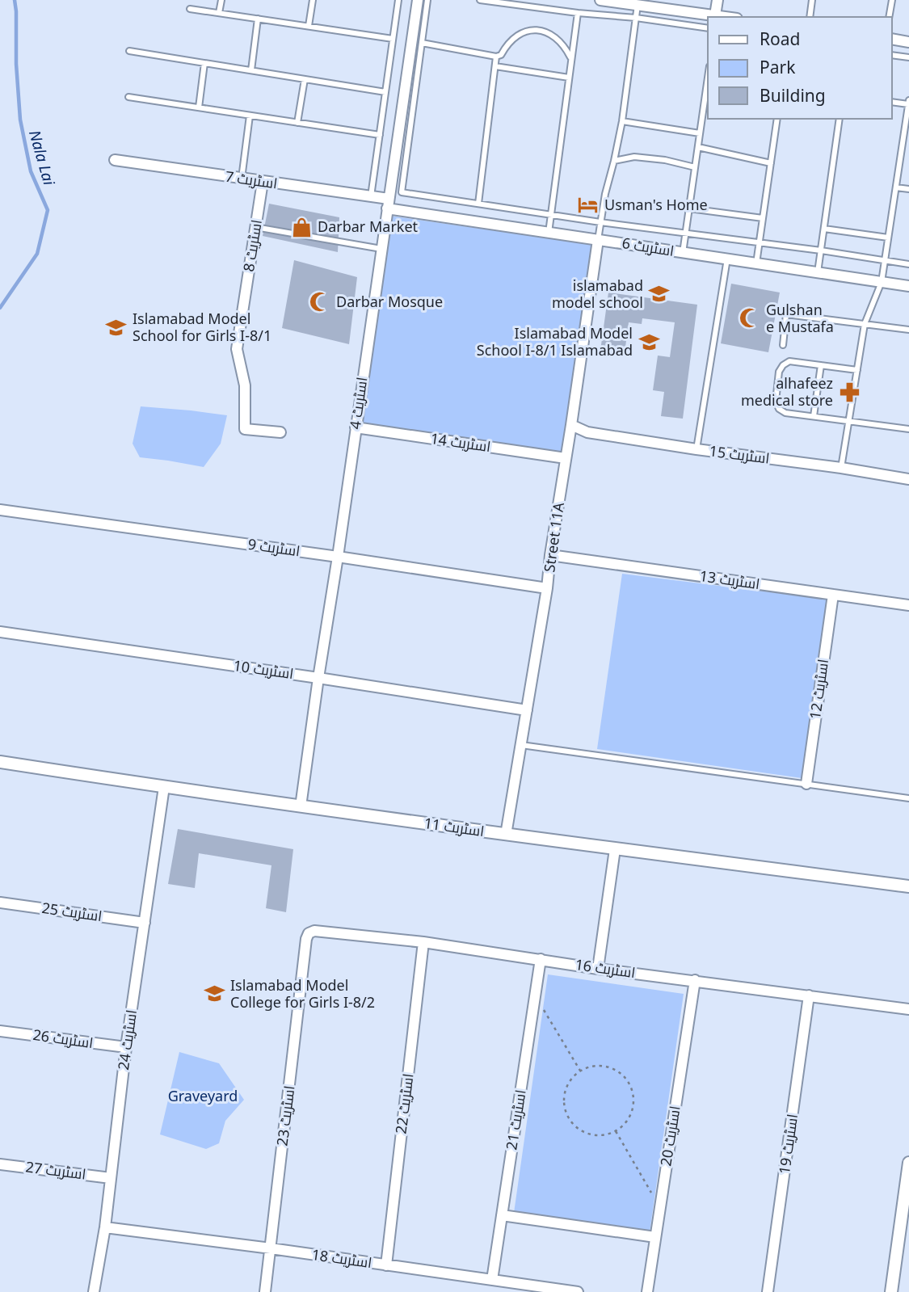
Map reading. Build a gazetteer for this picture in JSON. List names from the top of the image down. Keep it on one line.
{"streets":{"street":["اسٹریٹ 7","اسٹریٹ 8","اسٹریٹ 6","اسٹریٹ 4","اسٹریٹ 14","اسٹریٹ 15","Street 11A","اسٹریٹ 9","اسٹریٹ 13","اسٹریٹ 10","اسٹریٹ 12","اسٹریٹ 11","اسٹریٹ 25","اسٹریٹ 16","اسٹریٹ 26","اسٹریٹ 24","اسٹریٹ 22","اسٹریٹ 23","اسٹریٹ 21","اسٹریٹ 20","اسٹریٹ 19","اسٹریٹ 27","اسٹریٹ 18"]},"crossings":[["اسٹریٹ 7","اسٹریٹ 8"],["اسٹریٹ 7","اسٹریٹ 6"],["اسٹریٹ 7","اسٹریٹ 4"],["اسٹریٹ 6","اسٹریٹ 4"],["اسٹریٹ 6","Street 11A"],["اسٹریٹ 4","اسٹریٹ 14"],["اسٹریٹ 4","اسٹریٹ 9"],["اسٹریٹ 4","اسٹریٹ 10"],["اسٹریٹ 4","اسٹریٹ 11"],["اسٹریٹ 14","Street 11A"],["اسٹریٹ 15","Street 11A"],["Street 11A","اسٹریٹ 9"],["Street 11A","اسٹریٹ 13"],["Street 11A","اسٹریٹ 10"],["Street 11A","اسٹریٹ 11"],["اسٹریٹ 13","اسٹریٹ 12"],["اسٹریٹ 11","اسٹریٹ 24"],["اسٹریٹ 25","اسٹریٹ 24"],["اسٹریٹ 16","اسٹریٹ 22"],["اسٹریٹ 16","اسٹریٹ 23"],["اسٹریٹ 16","اسٹریٹ 21"],["اسٹریٹ 16","اسٹریٹ 20"],["اسٹریٹ 16","اسٹریٹ 19"],["اسٹریٹ 26","اسٹریٹ 24"],["اسٹریٹ 24","اسٹریٹ 27"],["اسٹریٹ 24","اسٹریٹ 18"],["اسٹریٹ 22","اسٹریٹ 18"],["اسٹریٹ 23","اسٹریٹ 18"],["اسٹریٹ 21","اسٹریٹ 18"]],"water":["Nala Lai"],"parks":["Graveyard"],"places":{"hotel":["Usman's Home"],"shop":["Darbar Market"],"school or university":["islamabad model school","Islamabad Model School for Girls I-8/1","Islamabad Model School I-8/1 Islamabad","Islamabad Model College for Girls I-8/2"],"mosque":["Darbar Mosque","Gulshan e Mustafa"],"pharmacy":["alhafeez medical store"]},"legend":["Road","Park","Building"]}
